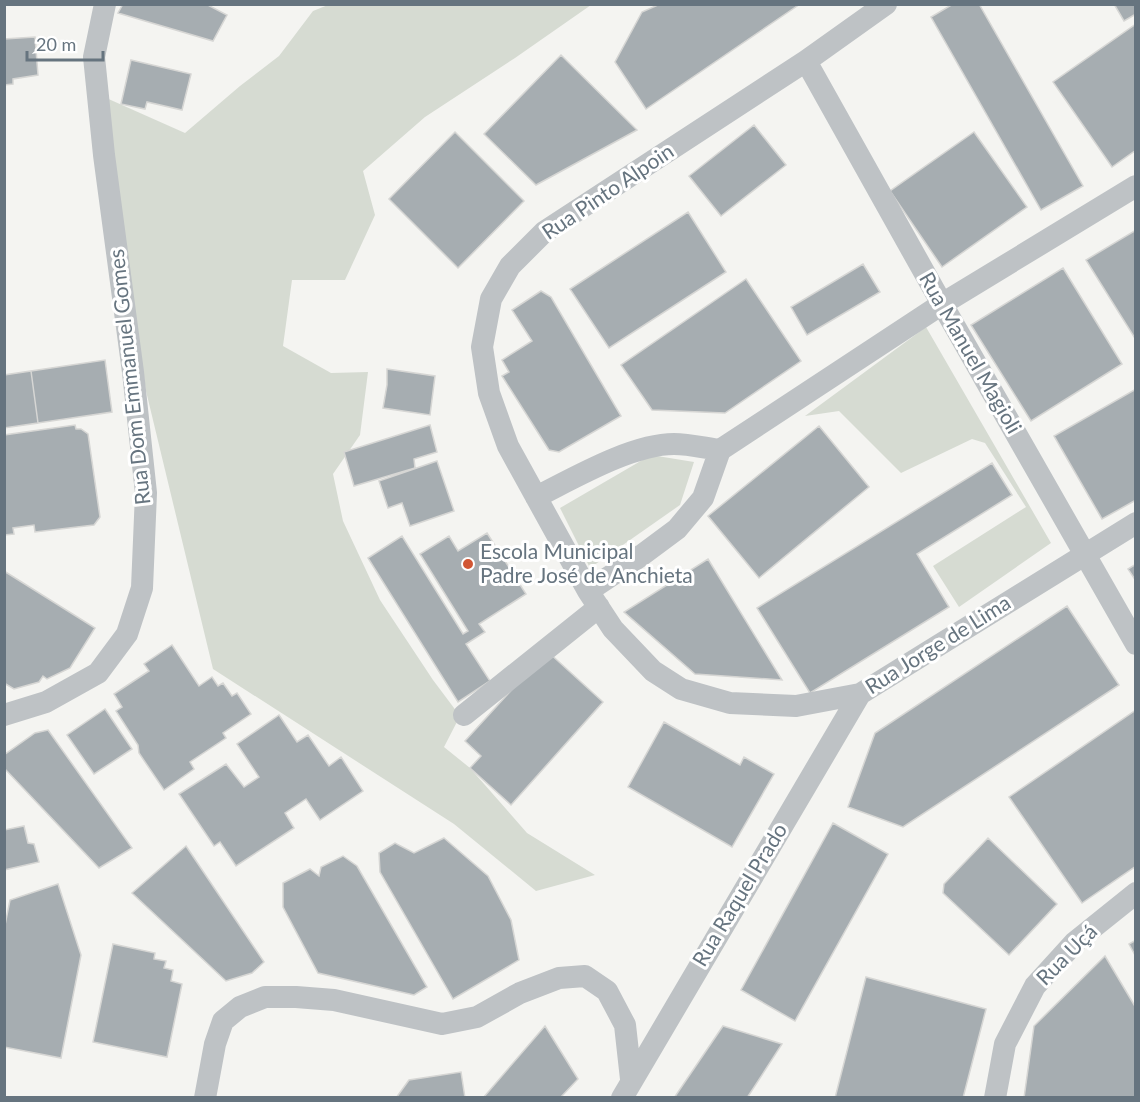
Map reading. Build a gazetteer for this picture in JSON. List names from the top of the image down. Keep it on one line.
{"streets":{"street":["Rua Pinto Alpoin","Rua Manuel Magioli","Rua Dom Emmanuel Gomes","Rua Jorge de Lima","Rua Raquel Prado","Rua Uçá"]},"crossings":[["Rua Pinto Alpoin","Rua Manuel Magioli"],["Rua Pinto Alpoin","Rua Jorge de Lima"],["Rua Manuel Magioli","Rua Jorge de Lima"],["Rua Jorge de Lima","Rua Raquel Prado"]],"places":["Escola Municipal Padre José de Anchieta"],"scale_bar":"20 m"}
